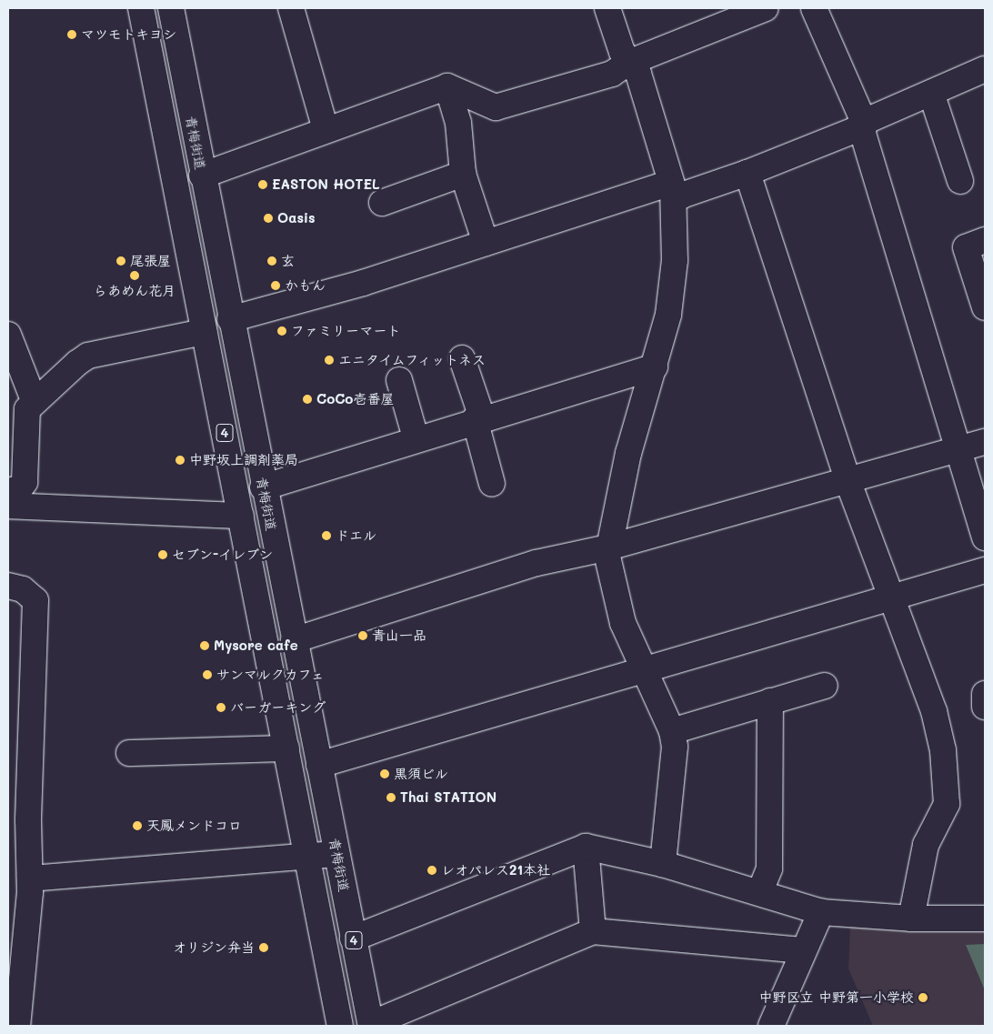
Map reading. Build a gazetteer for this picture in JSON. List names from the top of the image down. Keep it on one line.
{"streets":{"street":["青梅街道","4"]},"places":["マツモトキヨシ","EASTON HOTEL","Oasis","尾張屋","玄","らあめん花月","かもん","ファミリーマート","エニタイムフィットネス","CoCo壱番屋","中野坂上調剤薬局","ドエル","セブン-イレブン","青山一品","Mysore cafe","サンマルクカフェ","バーガーキング","黒須ビル","Thai STATION","天鳳メンドコロ","レオパレス21本社","オリジン弁当","中野区立 中野第一小学校"]}
